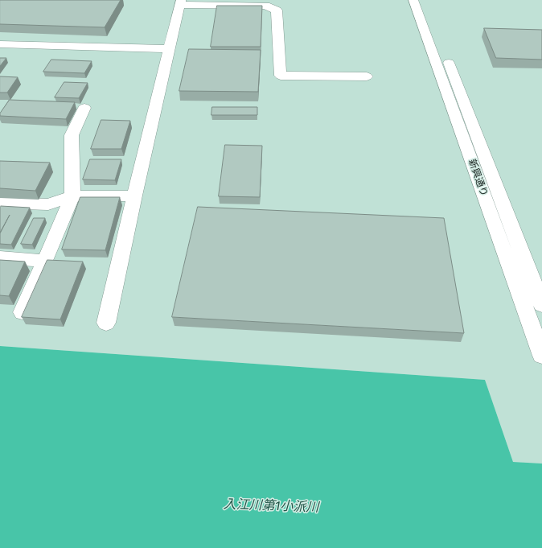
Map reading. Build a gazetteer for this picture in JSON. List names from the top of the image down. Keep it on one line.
{"streets":{"street":["新興通り"]},"water":["入江川第1小派川"]}
